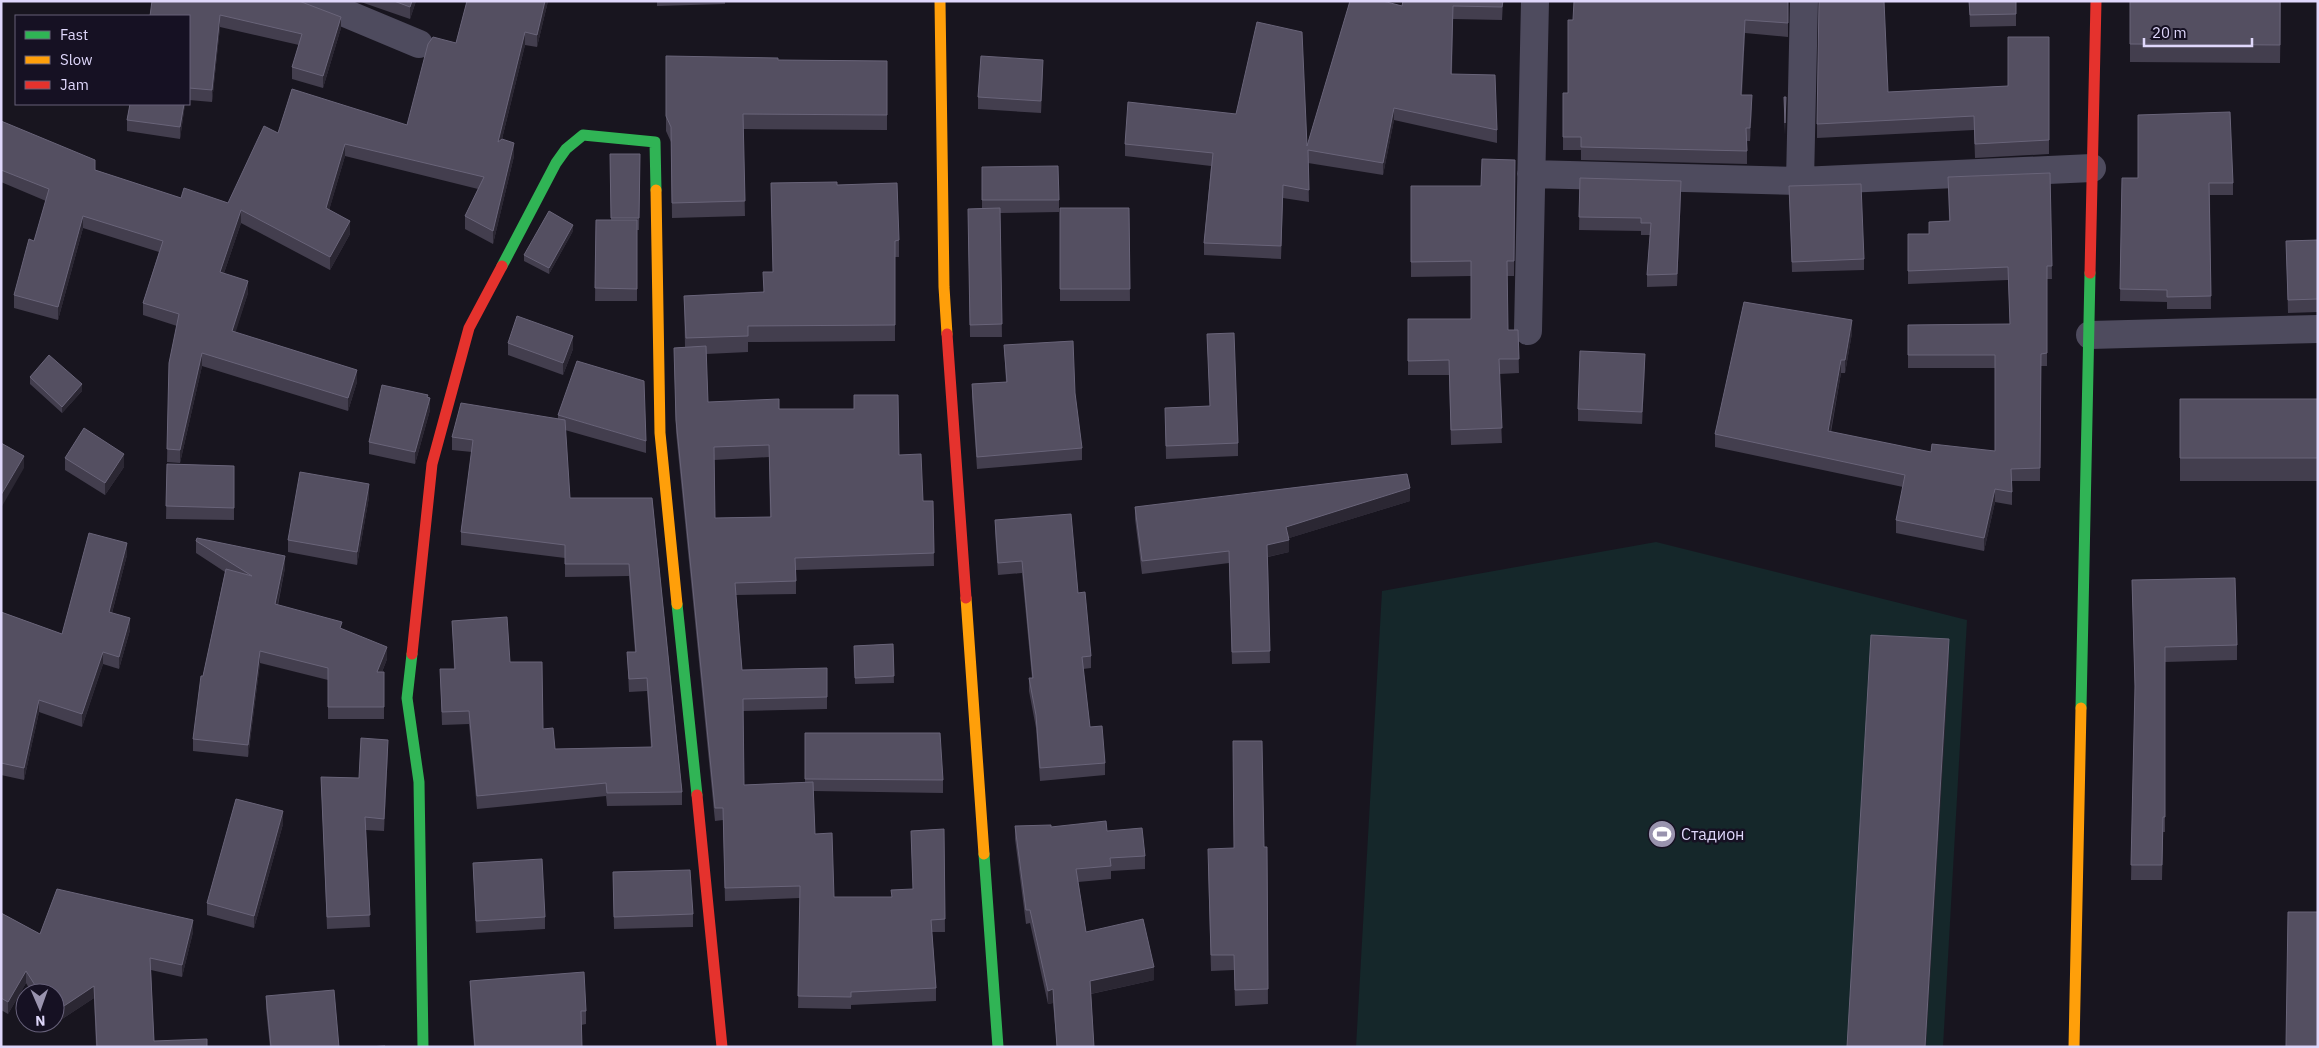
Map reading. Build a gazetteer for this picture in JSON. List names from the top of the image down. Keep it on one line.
{"places":{"sports":["Стадион"]},"legend":["Fast","Slow","Jam"],"scale_bar":"20 m","north":"bottom"}
